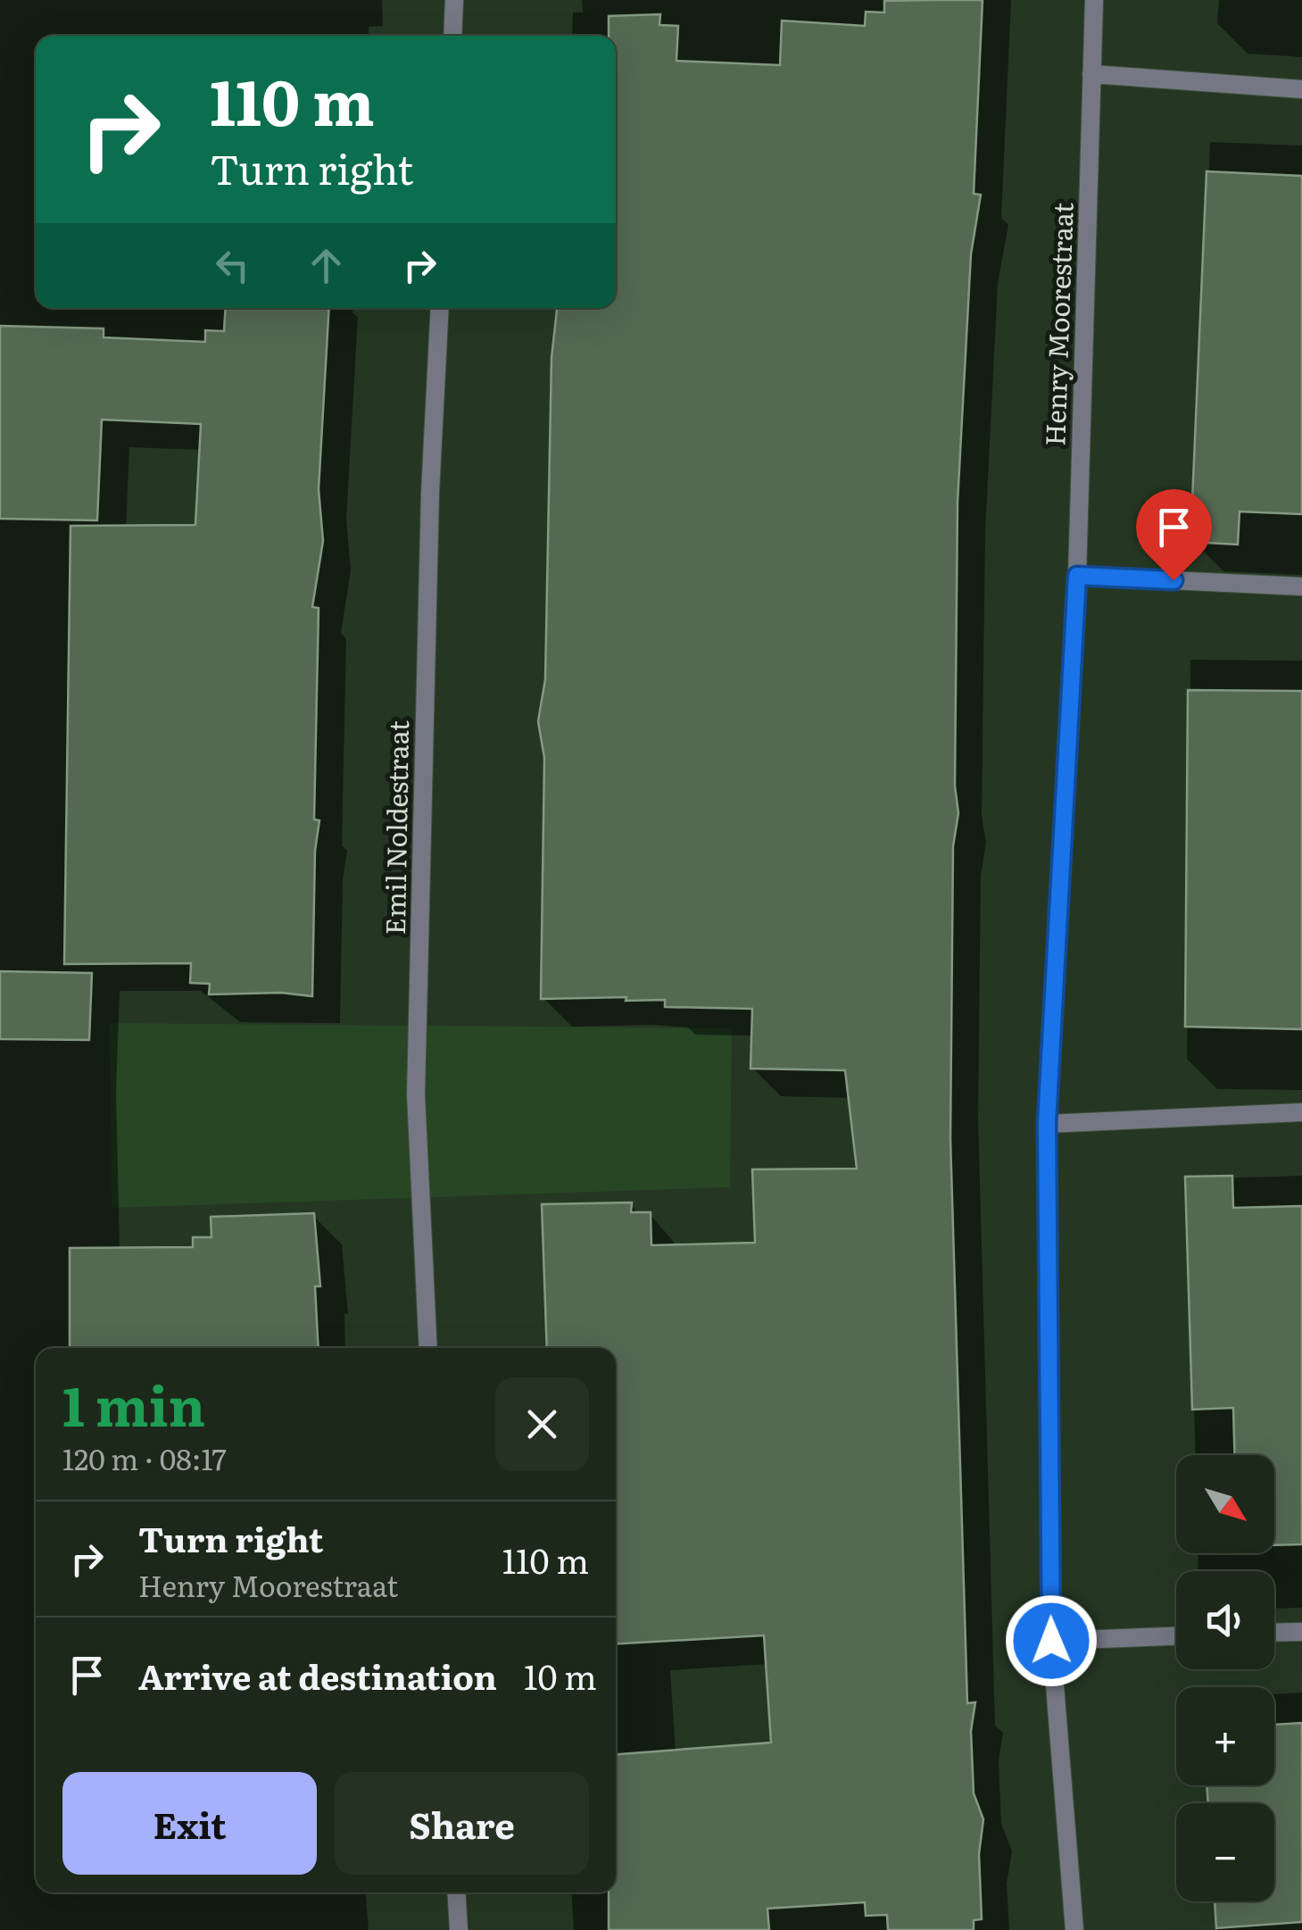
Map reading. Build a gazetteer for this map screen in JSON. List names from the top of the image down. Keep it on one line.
{"streets":{"street":["Henry Moorestraat","Emil Noldestraat"]},"north":"bottom right","page":{"turn":["110 m","Turn right"],"heading":["1 min","120 m · 08:17"],"map_buttons":["+","−"],"list":[{"name":"Turn right","note":"Henry Moorestraat","value":"110 m"},{"name":"Arrive at destination","value":"10 m"}],"buttons":["Exit","Share"]}}
